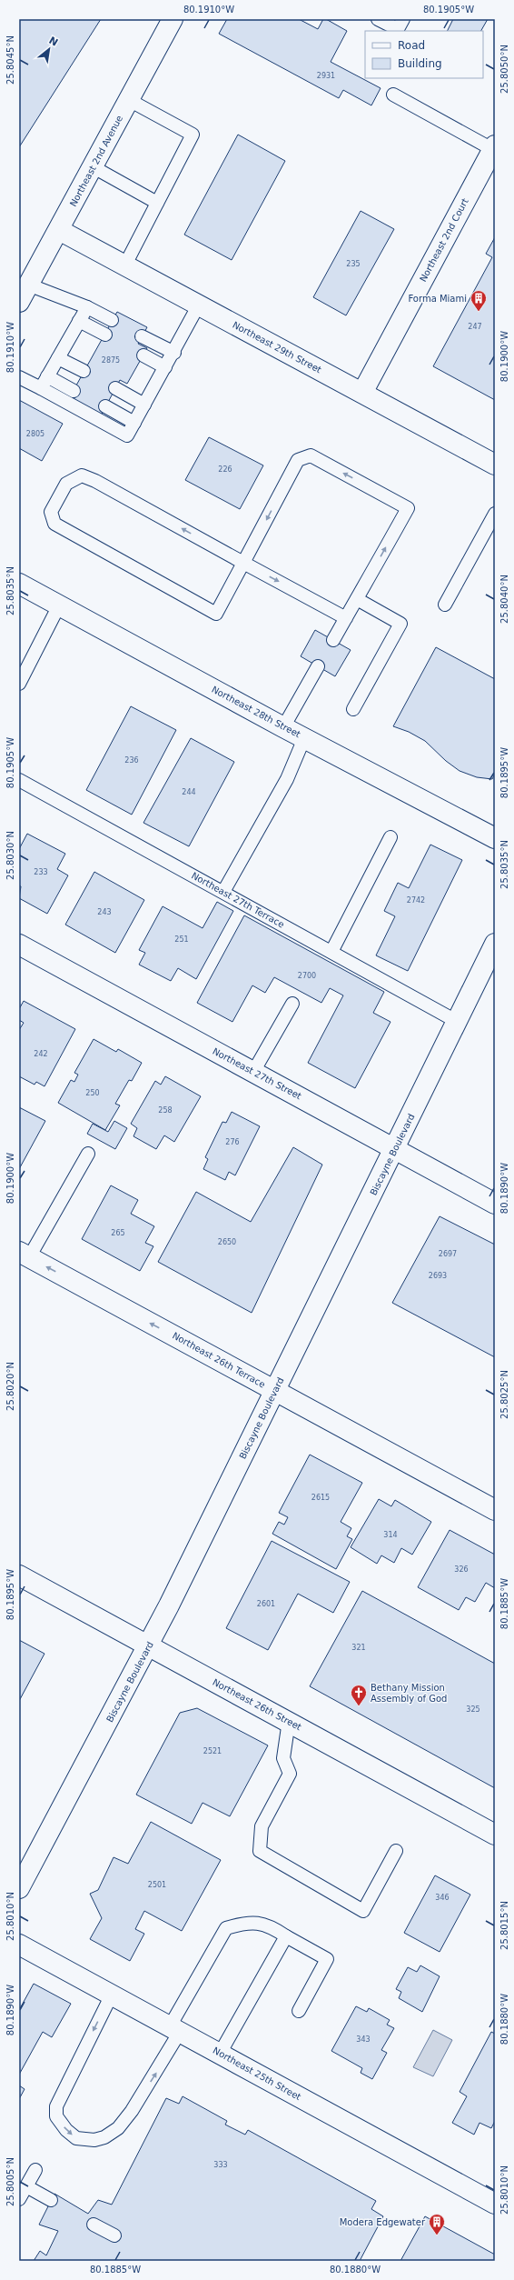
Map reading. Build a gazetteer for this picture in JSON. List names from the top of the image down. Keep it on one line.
{"streets":{"street":["Northeast 2nd Avenue","Northeast 2nd Court","Northeast 29th Street","Northeast 28th Street","Northeast 27th Street","Biscayne Boulevard","Northeast 26th Terrace","Northeast 26th Street","Northeast 25th Street"],"lane":["Northeast 27th Terrace"]},"crossings":[["Northeast 2nd Avenue","Northeast 29th Street"],["Northeast 2nd Court","Northeast 29th Street"],["Northeast 27th Terrace","Biscayne Boulevard"],["Northeast 27th Street","Biscayne Boulevard"],["Biscayne Boulevard","Northeast 26th Terrace"],["Biscayne Boulevard","Northeast 26th Street"]],"one_way":["Northeast 26th Terrace"],"places":{"building":["Forma Miami","Modera Edgewater"],"church":["Bethany Mission Assembly of God"]},"house_numbers":["2931","235","247","2875","2805","226","236","244","233","2742","243","251","2700","242","250","258","276","265","2650","2697","2693","2615","314","326","2601","321","325","2521","2501","346","343","333"],"legend":["Road","Building"],"north":"top right","coordinates":["80.1910°W","80.1905°W","25.8045°N","25.8050°N","80.1900°W","25.8035°N","25.8040°N","80.1895°W","25.8030°N","80.1890°W","25.8020°N","25.8025°N","80.1885°W","25.8010°N","25.8015°N","80.1880°W","25.8005°N"]}
